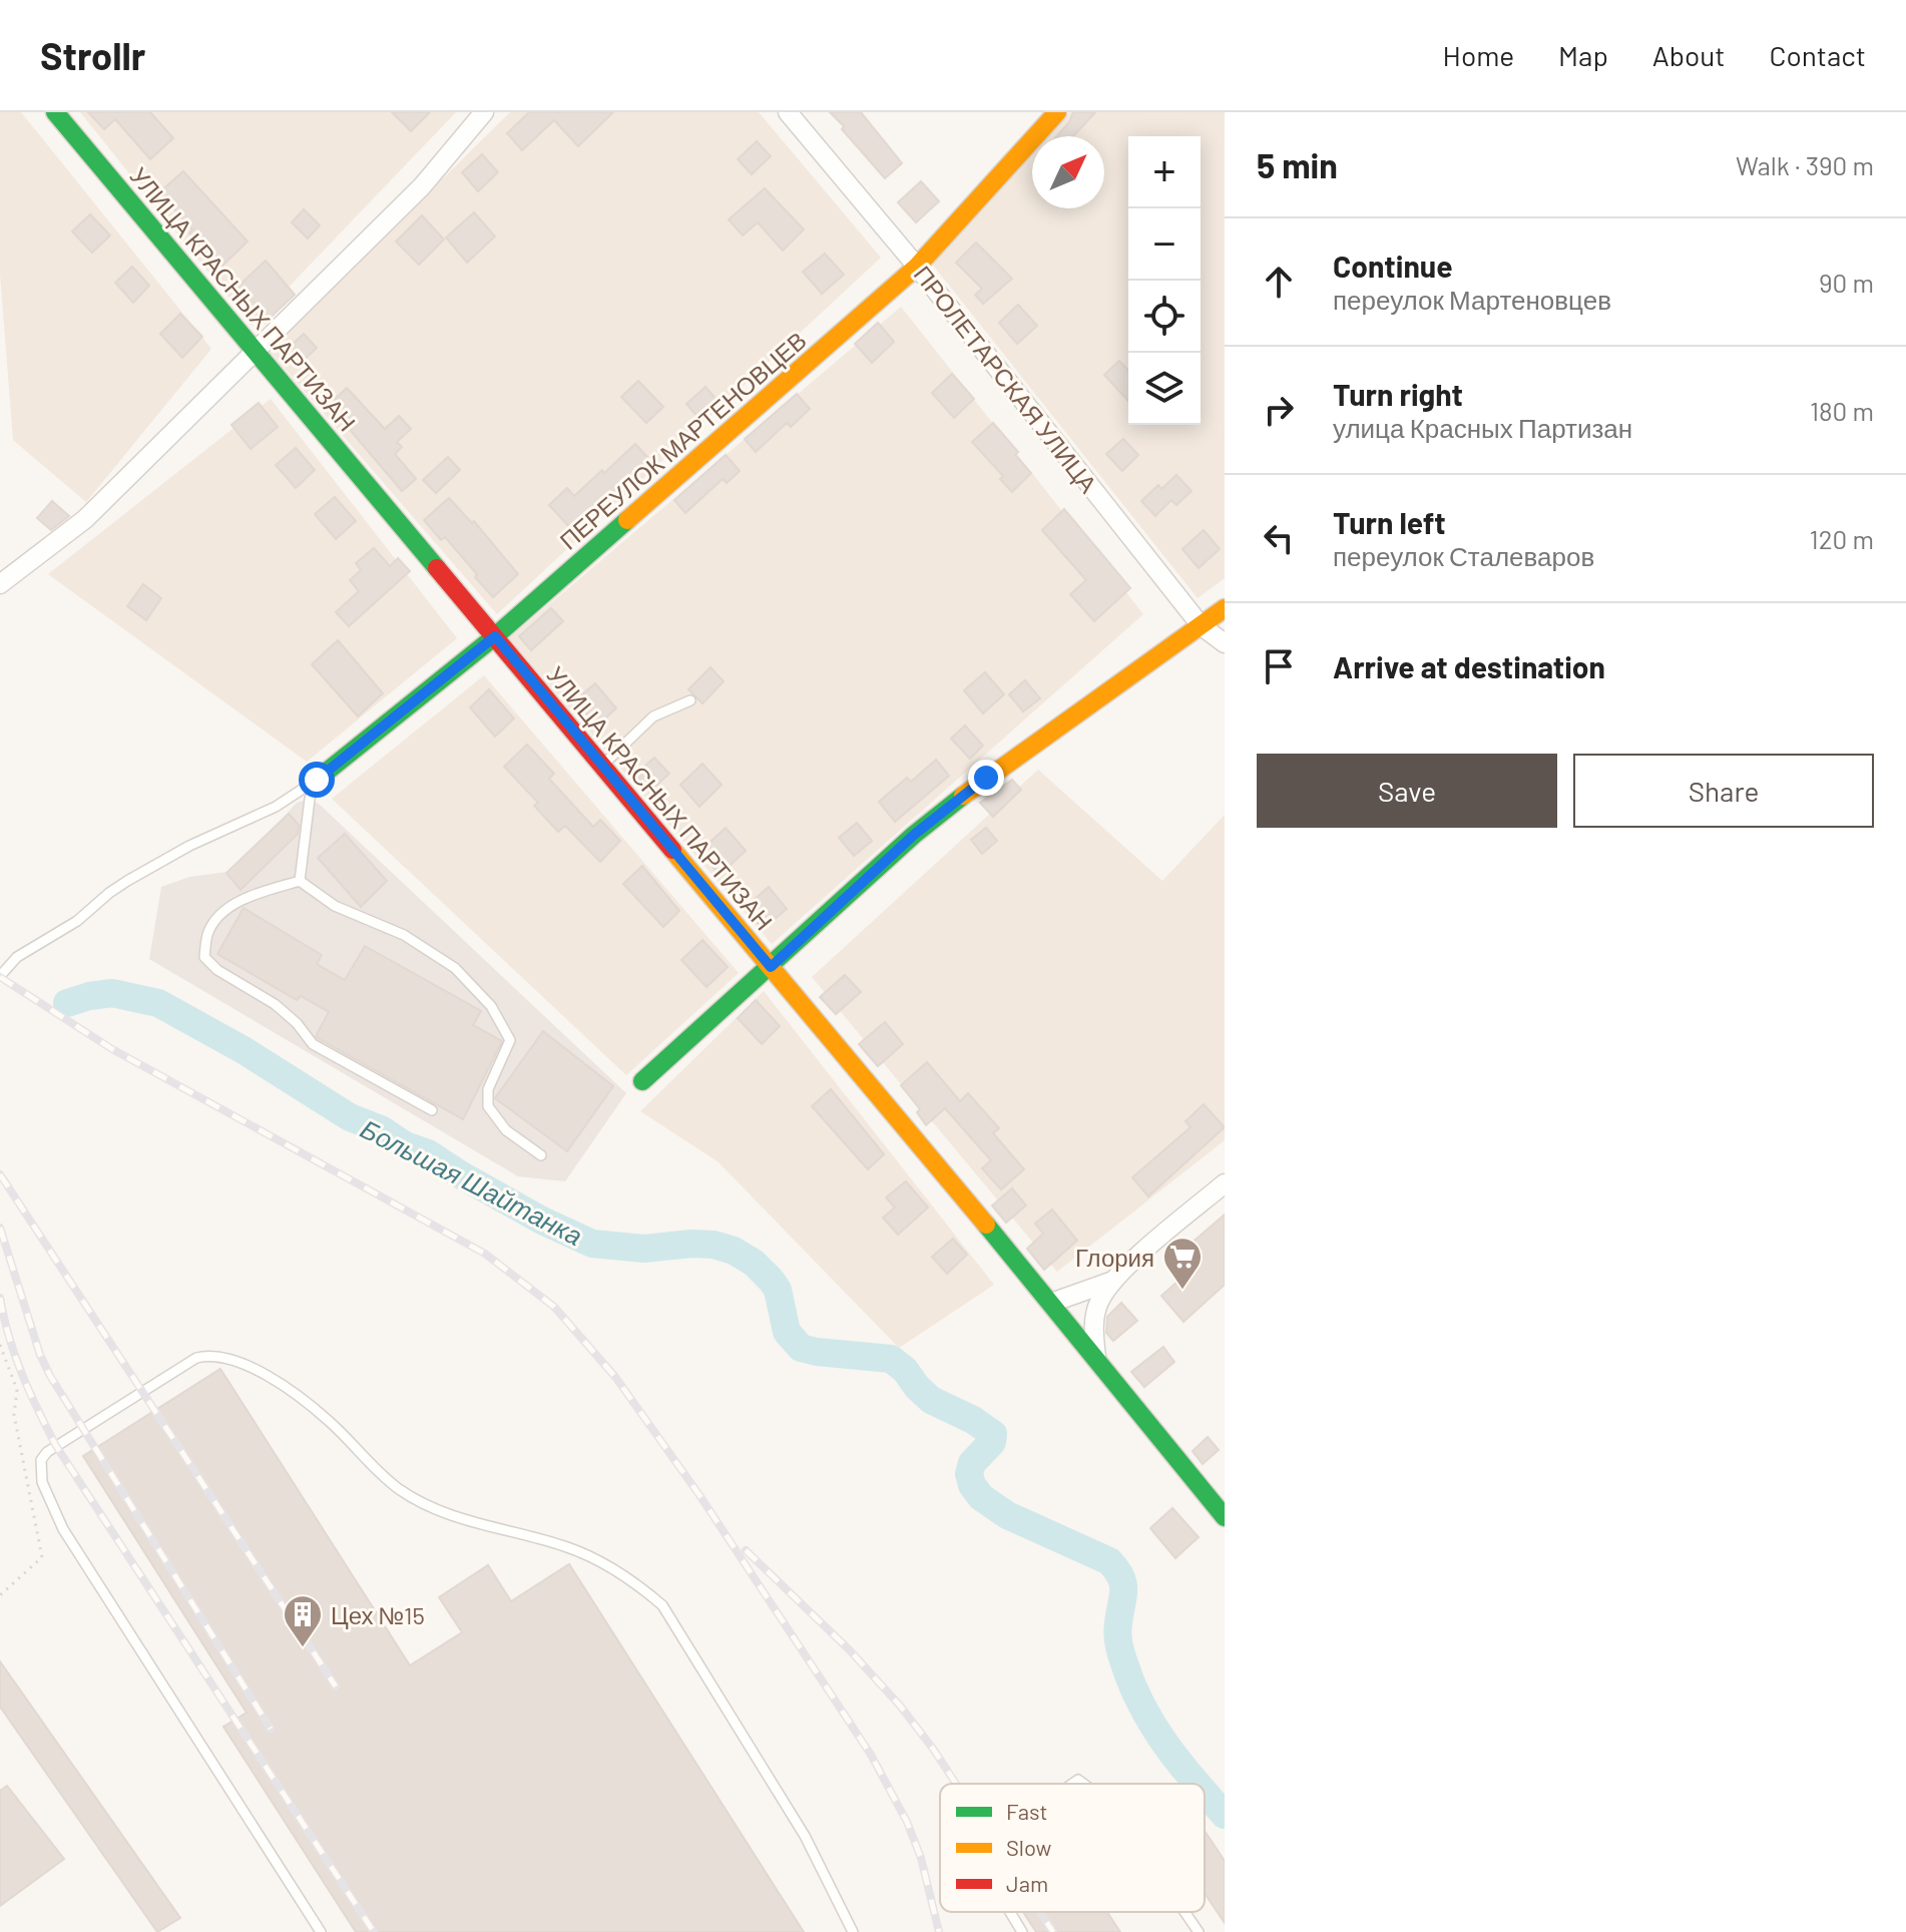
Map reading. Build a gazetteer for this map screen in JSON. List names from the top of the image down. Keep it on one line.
{"streets":{"street":["УЛИЦА КРАСНЫХ ПАРТИЗАН","ПРОЛЕТАРСКАЯ УЛИЦА","ПЕРЕУЛОК МАРТЕНОВЦЕВ"]},"crossings":[["УЛИЦА КРАСНЫХ ПАРТИЗАН","ПЕРЕУЛОК МАРТЕНОВЦЕВ"],["ПРОЛЕТАРСКАЯ УЛИЦА","ПЕРЕУЛОК МАРТЕНОВЦЕВ"]],"water":["Большая Шайтанка"],"places":{"supermarket":["Глория"],"building":["Цех №15"]},"legend":["Fast","Slow","Jam"],"north":"top right","page":{"header":"Strollr","nav":["Home","Map","About","Contact"],"heading":["5 min","Walk · 390 m"],"map_buttons":["+","−"],"list":[["Continue","переулок Мартеновцев","90 m"],["Turn right","улица Красных Партизан","180 m"],["Turn left","переулок Сталеваров","120 m"],"Arrive at destination"],"buttons":["Save","Share"]}}
